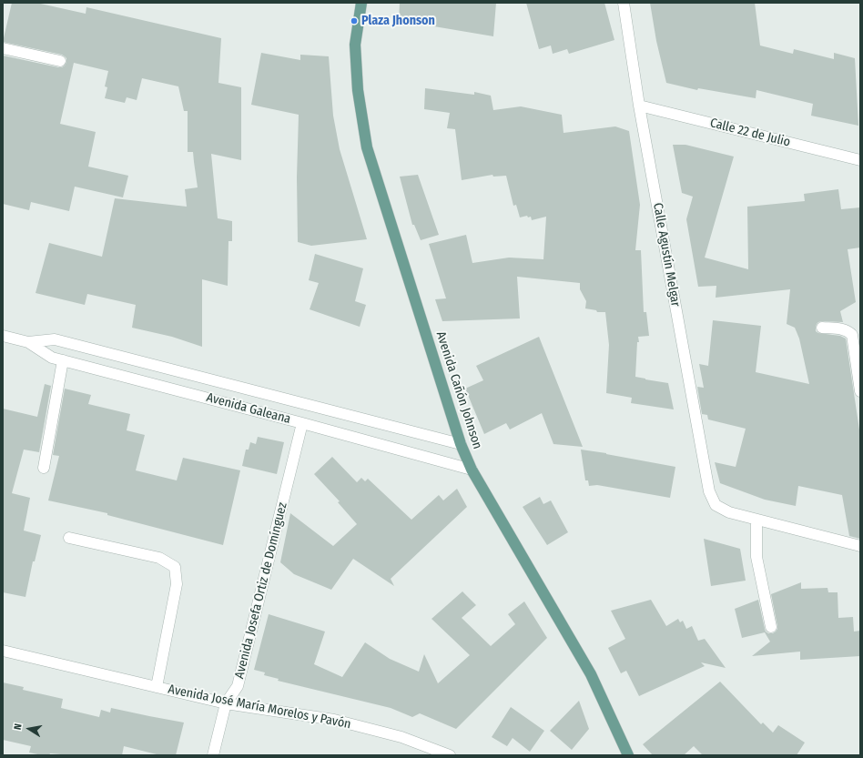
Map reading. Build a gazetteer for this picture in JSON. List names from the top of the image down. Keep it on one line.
{"streets":{"main road":["Avenida Cañón Johnson"],"street":["Calle 22 de Julio","Calle Agustín Melgar","Avenida Galeana","Avenida Josefa Ortiz de Domínguez","Avenida José María Morelos y Pavón"]},"crossings":[["Calle 22 de Julio","Calle Agustín Melgar"],["Avenida Cañón Johnson","Avenida Galeana"],["Avenida Galeana","Avenida Josefa Ortiz de Domínguez"],["Avenida Josefa Ortiz de Domínguez","Avenida José María Morelos y Pavón"]],"places":["Plaza Jhonson"],"north":"left"}
